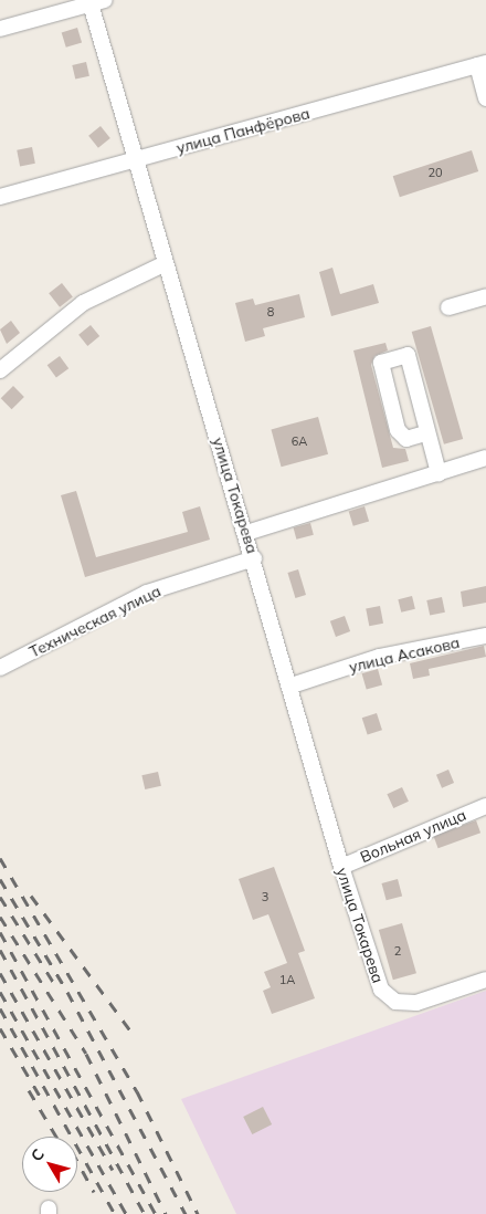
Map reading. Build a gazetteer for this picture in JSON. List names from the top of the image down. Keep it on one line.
{"streets":{"street":["улица Панфёрова","улица Токарева","Техническая улица","улица Асакова","Вольная улица"]},"crossings":[["улица Панфёрова","улица Токарева"],["улица Токарева","Техническая улица"],["улица Токарева","улица Асакова"],["улица Токарева","Вольная улица"]],"house_numbers":["20","8","6А","3","2","1А"],"north":"top left"}
